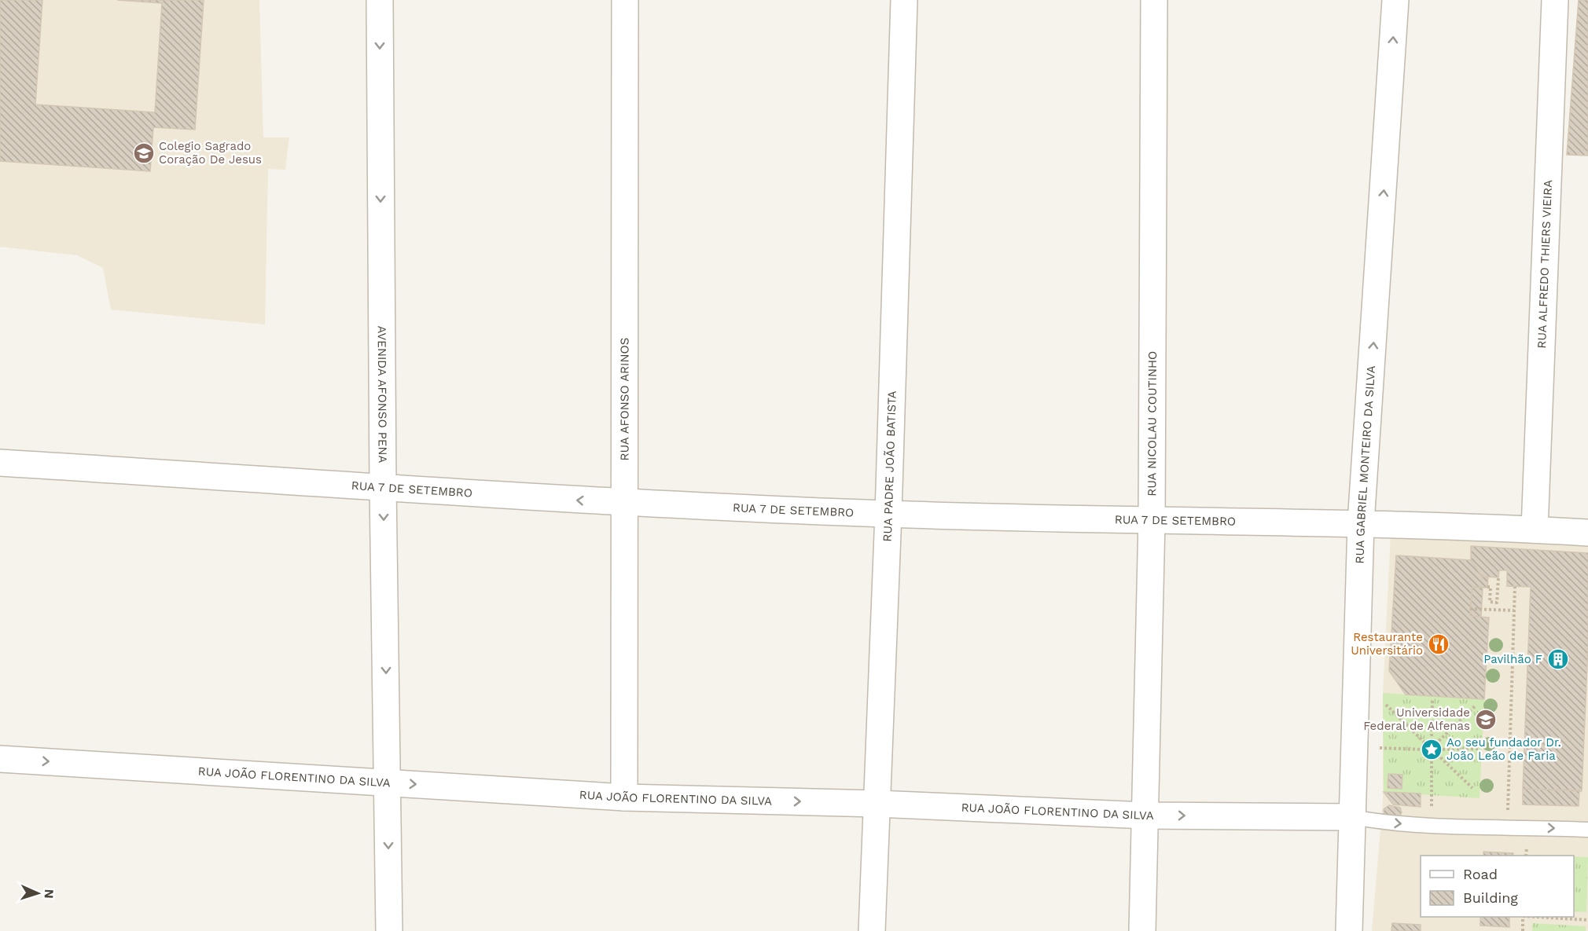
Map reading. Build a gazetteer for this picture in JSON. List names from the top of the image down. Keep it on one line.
{"streets":{"street":["RUA ALFREDO THIERS VIEIRA","AVENIDA AFONSO PENA","RUA AFONSO ARINOS","RUA NICOLAU COUTINHO","RUA GABRIEL MONTEIRO DA SILVA","RUA PADRE JOÃO BATISTA","RUA 7 DE SETEMBRO","RUA JOÃO FLORENTINO DA SILVA"]},"crossings":[["RUA ALFREDO THIERS VIEIRA","RUA 7 DE SETEMBRO"],["AVENIDA AFONSO PENA","RUA 7 DE SETEMBRO"],["AVENIDA AFONSO PENA","RUA JOÃO FLORENTINO DA SILVA"],["RUA AFONSO ARINOS","RUA 7 DE SETEMBRO"],["RUA AFONSO ARINOS","RUA JOÃO FLORENTINO DA SILVA"],["RUA NICOLAU COUTINHO","RUA 7 DE SETEMBRO"],["RUA NICOLAU COUTINHO","RUA JOÃO FLORENTINO DA SILVA"],["RUA GABRIEL MONTEIRO DA SILVA","RUA 7 DE SETEMBRO"],["RUA GABRIEL MONTEIRO DA SILVA","RUA JOÃO FLORENTINO DA SILVA"],["RUA PADRE JOÃO BATISTA","RUA 7 DE SETEMBRO"],["RUA PADRE JOÃO BATISTA","RUA JOÃO FLORENTINO DA SILVA"]],"one_way":["AVENIDA AFONSO PENA","RUA GABRIEL MONTEIRO DA SILVA","RUA JOÃO FLORENTINO DA SILVA"],"places":{"school or university":["Colegio Sagrado Coração De Jesus","Universidade Federal de Alfenas"],"restaurant":["Restaurante Universitário"],"building":["Pavilhão F"],"place":["Ao seu fundador Dr. João Leão de Faria"]},"legend":["Road","Building"],"north":"right"}
